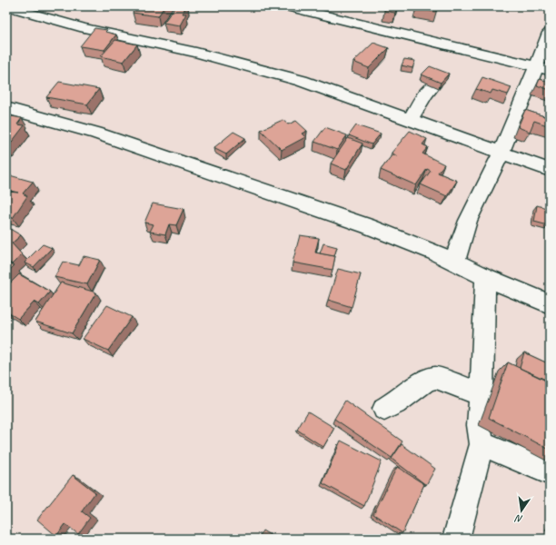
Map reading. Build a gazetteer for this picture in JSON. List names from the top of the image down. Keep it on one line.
{"north":"bottom"}
